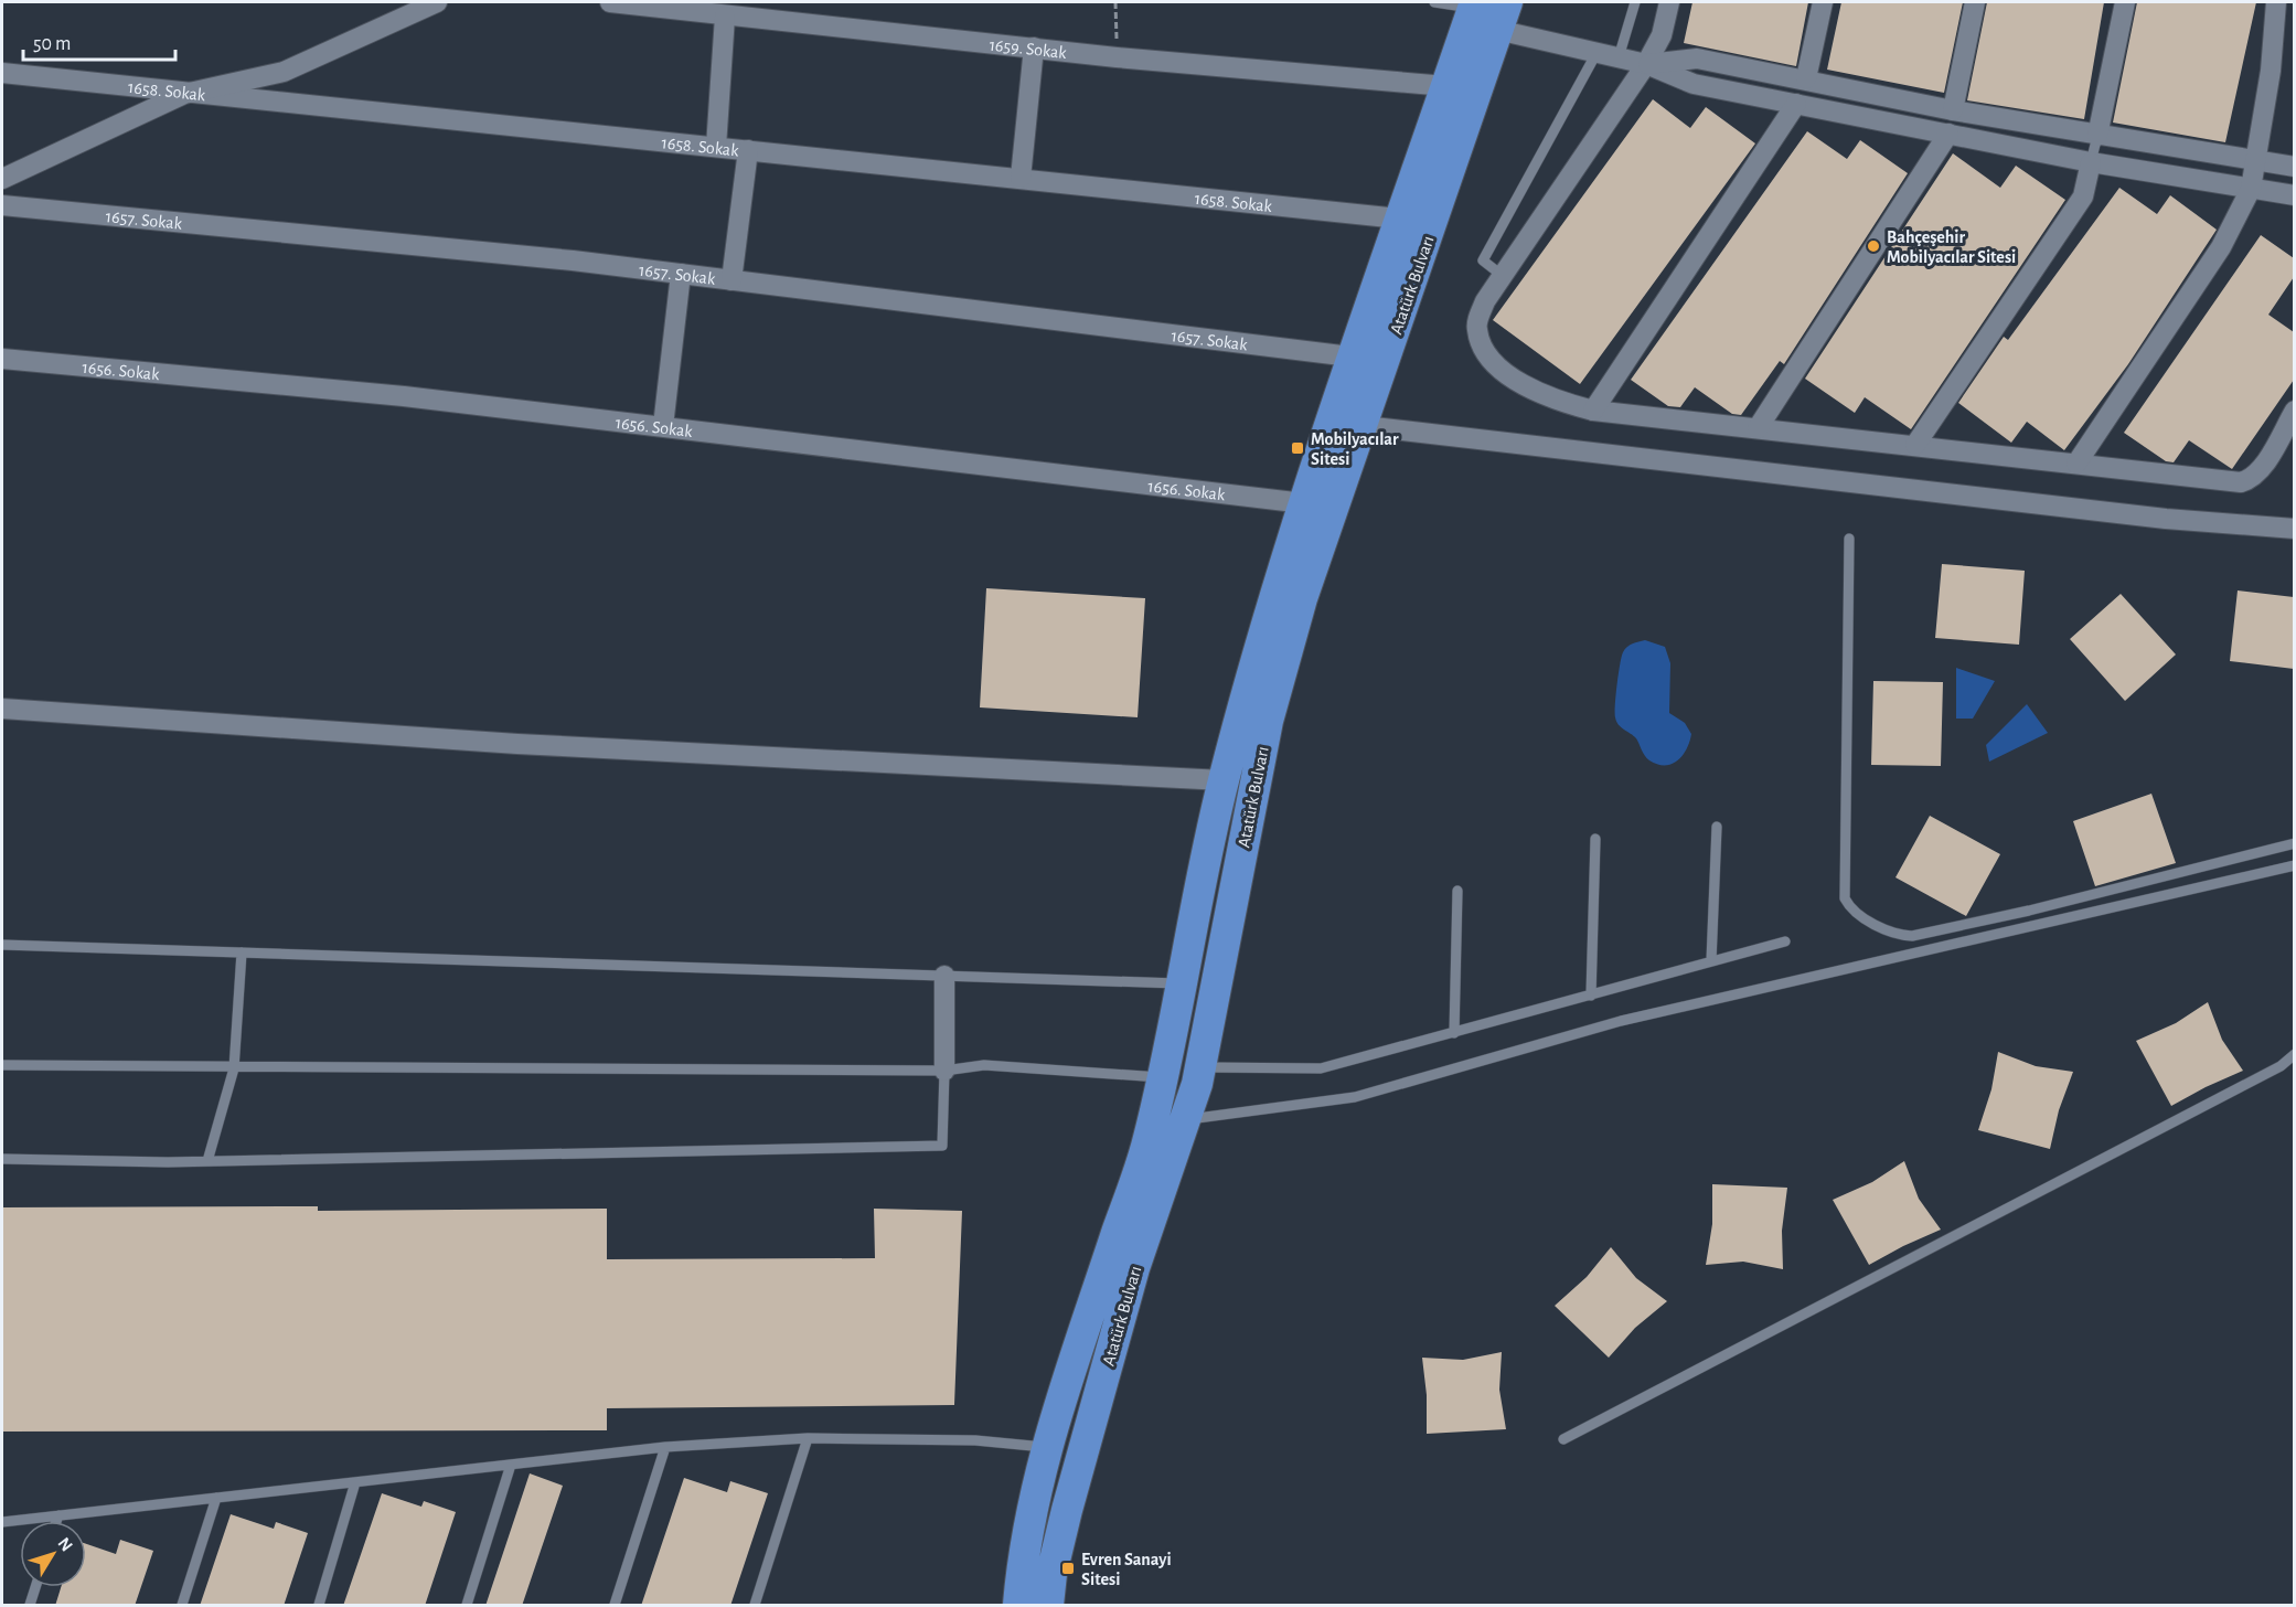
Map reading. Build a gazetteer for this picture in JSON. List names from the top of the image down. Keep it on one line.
{"streets":{"main road":["Atatürk Bulvarı"],"street":["1659. Sokak","1658. Sokak","1657. Sokak","1656. Sokak"]},"crossings":[["1659. Sokak","Atatürk Bulvarı"],["1658. Sokak","Atatürk Bulvarı"],["1657. Sokak","Atatürk Bulvarı"],["Atatürk Bulvarı","1656. Sokak"]],"places":{"other":["Bahçeşehir Mobilyacılar Sitesi"],"transit":["Mobilyacılar Sitesi","Evren Sanayi Sitesi"]},"scale_bar":"50 m","north":"top right"}
